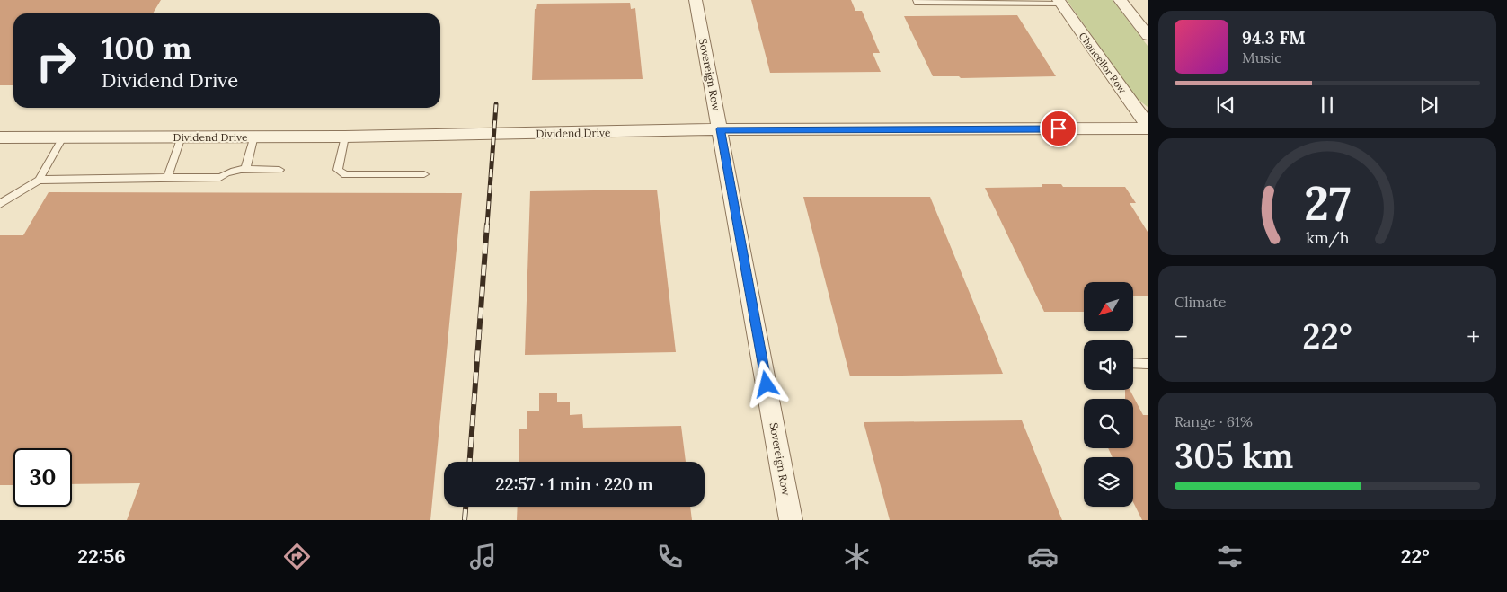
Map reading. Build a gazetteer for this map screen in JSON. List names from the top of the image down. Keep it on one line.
{"streets":{"street":["Chancellor Row","Sovereign Row","Dividend Drive"]},"crossings":[["Sovereign Row","Dividend Drive"]],"north":"bottom left","page":{"turn":["100 m","Dividend Drive"],"song":["94.3 FM","Music"],"tile":["Climate",["Range · 61%","305 km"]],"heat":["−","22°","+"],"limit":"30","trip":"22:57 · 1 min · 220 m","tabs":["22:56","22°"],"gauge":["27","km/h"]}}
